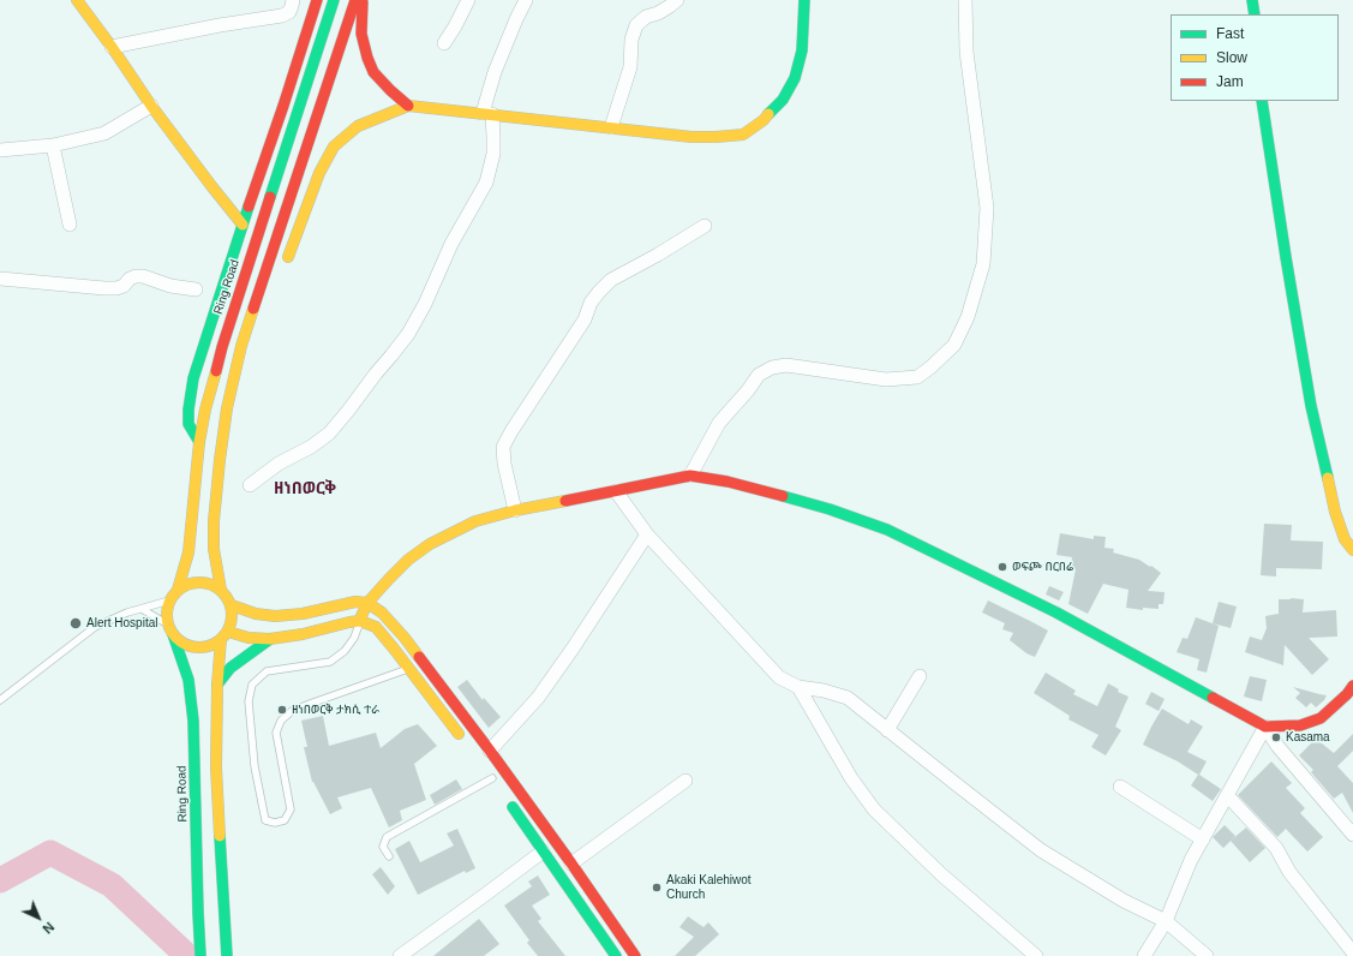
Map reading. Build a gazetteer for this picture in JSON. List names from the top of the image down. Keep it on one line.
{"streets":{"main road":["Ring Road"]},"districts":["ዘነበወርቅ"],"places":["ወፍጮ በርበሬ","Alert Hospital","ዘነበወርቅ ታክሲ ተራ","Kasama","Akaki Kalehiwot Church"],"legend":["Fast","Slow","Jam"],"north":"bottom right"}
